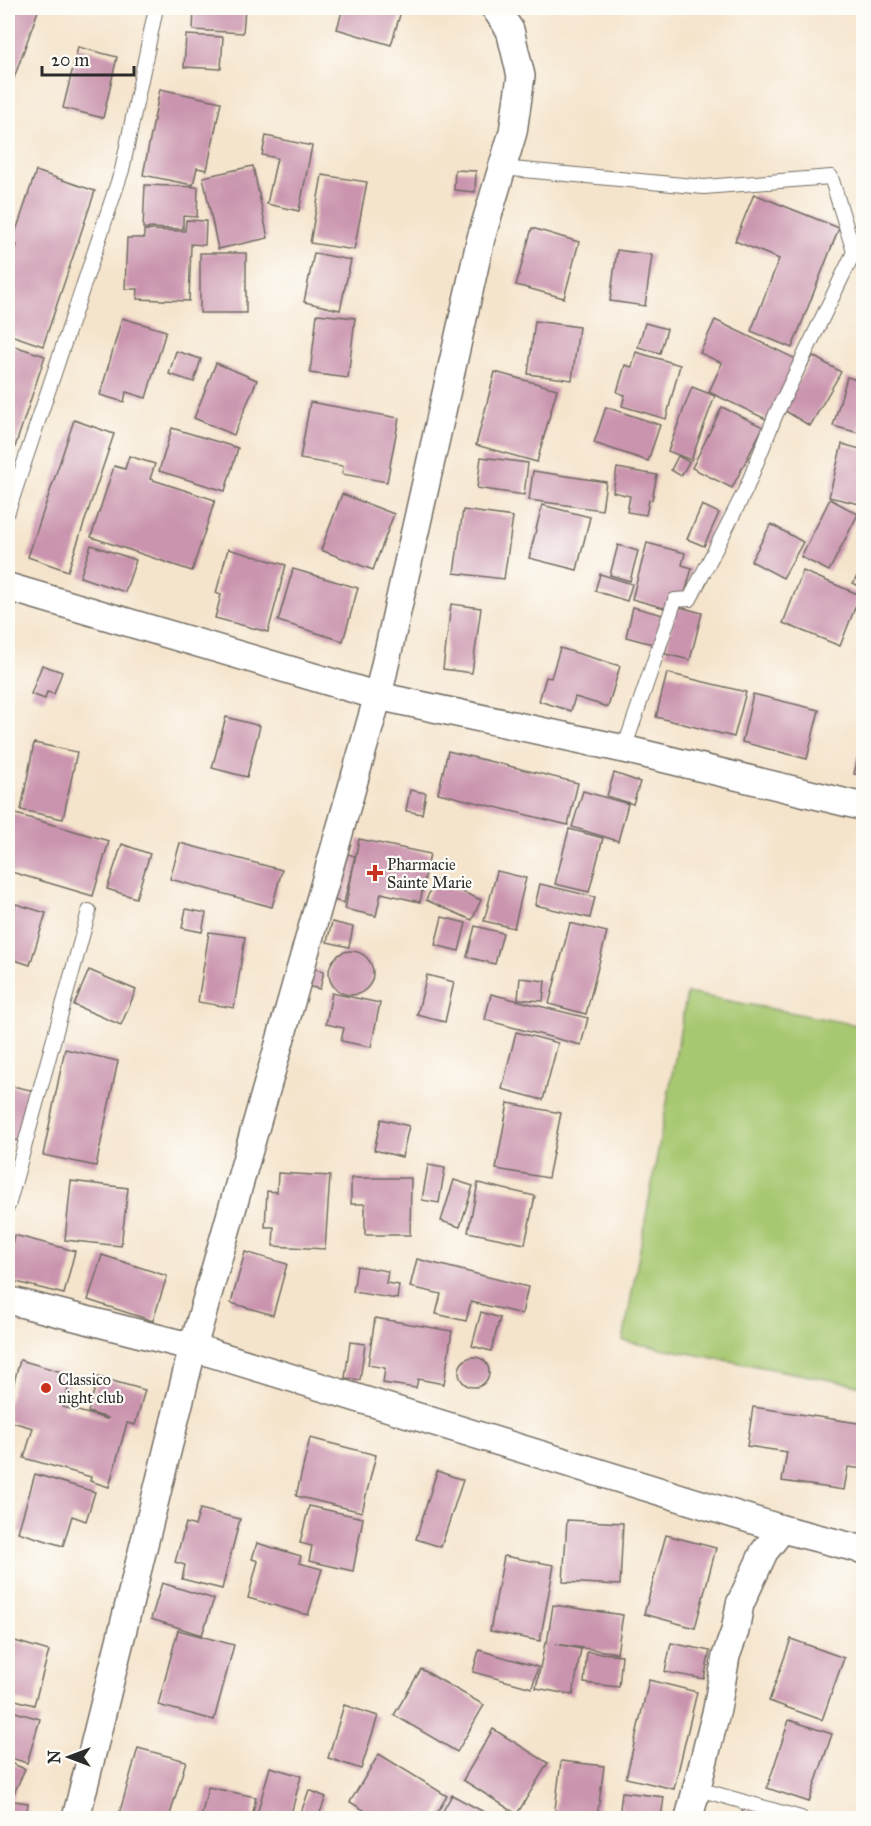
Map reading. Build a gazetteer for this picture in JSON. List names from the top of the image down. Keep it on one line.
{"places":{"health":["Pharmacie Sainte Marie"],"other":["Classico night club"]},"scale_bar":"20 m","north":"left"}
